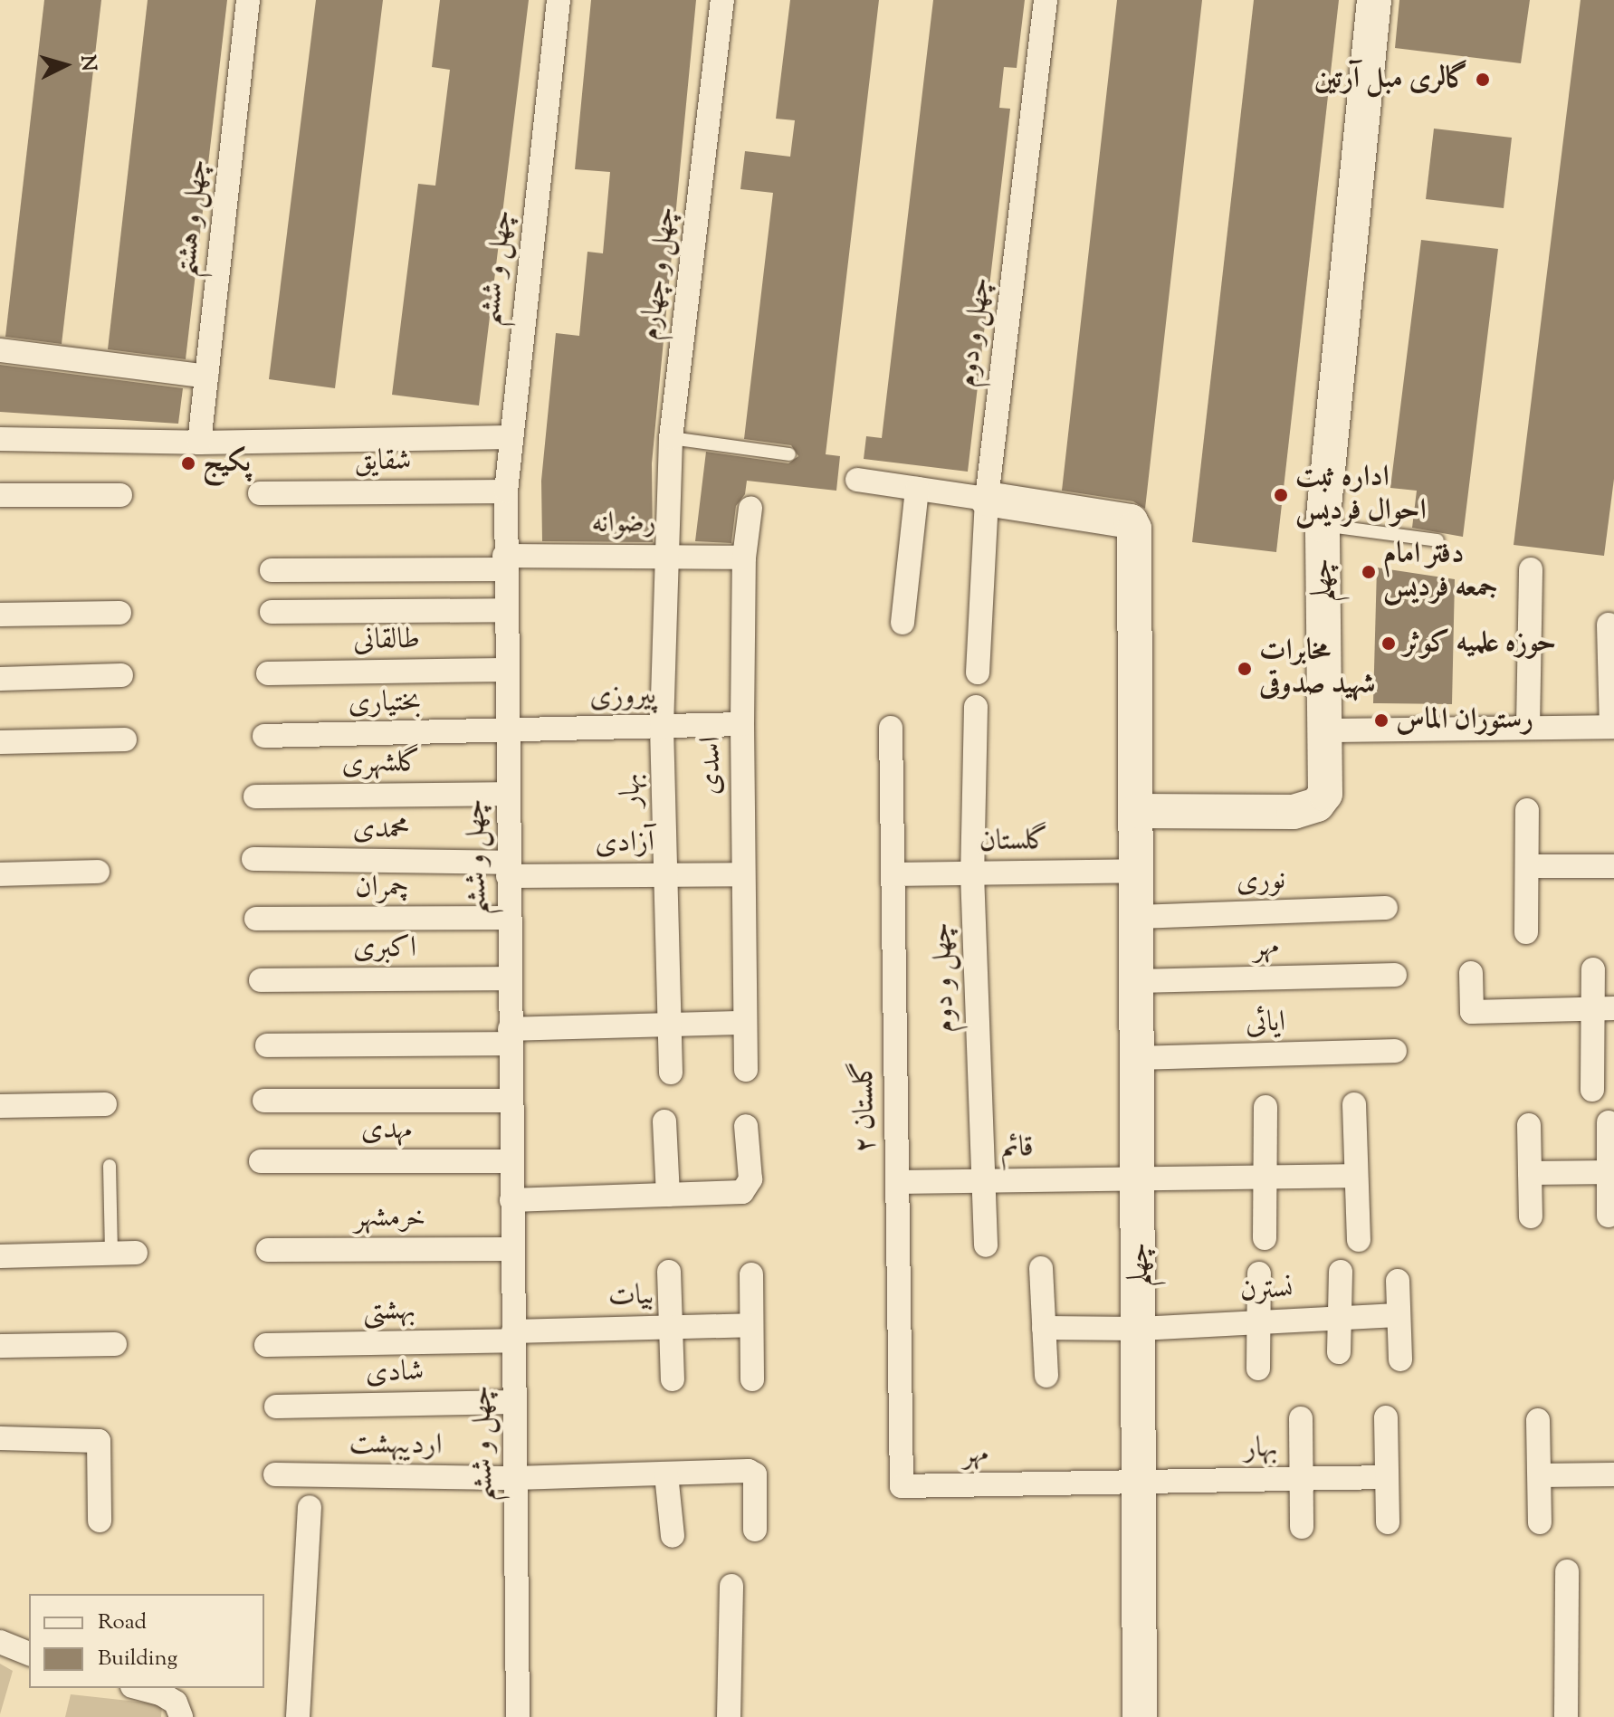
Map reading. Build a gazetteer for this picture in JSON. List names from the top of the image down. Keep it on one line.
{"streets":{"street":["چهل و هشتم","چهل و ششم","چهل و چهارم","چهل و دوم","شقایق","رضوانه","چهلم","طالقانی","پیروزی","بختیاری","گلشهری","اسدی","بهار","محمدی","گلستان","آزادی","نوری","چمران","مهر","اکبری","ایائی","گلستان ۲","مهدی","قائم","خرمشهر","نسترن","بیات","بهشتی","شادی","اردیبهشت"]},"crossings":[["چهل و ششم","شقایق"],["چهل و ششم","رضوانه"],["چهل و ششم","طالقانی"],["چهل و ششم","پیروزی"],["چهل و ششم","بختیاری"],["چهل و ششم","گلشهری"],["چهل و ششم","محمدی"],["چهل و ششم","آزادی"],["چهل و ششم","چمران"],["چهل و ششم","اکبری"],["چهل و ششم","مهدی"],["چهل و ششم","خرمشهر"],["چهل و ششم","بیات"],["چهل و ششم","بهشتی"],["چهل و ششم","شادی"],["چهل و ششم","اردیبهشت"],["چهل و چهارم","رضوانه"],["چهل و چهارم","بهار"],["چهل و دوم","چهلم"],["چهل و دوم","گلستان"],["چهل و دوم","قائم"],["رضوانه","اسدی"],["رضوانه","بهار"],["چهلم","بهار"],["چهلم","گلستان"],["چهلم","نوری"],["چهلم","مهر"],["چهلم","ایائی"],["چهلم","قائم"],["چهلم","نسترن"],["پیروزی","بختیاری"],["پیروزی","اسدی"],["پیروزی","بهار"],["اسدی","آزادی"],["بهار","آزادی"],["بهار","مهر"],["محمدی","آزادی"],["گلستان","گلستان ۲"],["مهر","گلستان ۲"],["گلستان ۲","قائم"],["بیات","بهشتی"]],"places":["گالری مبل آرتین","پکیج","اداره ثبت احوال فردیس","دفتر امام جمعه فردیس","حوزه علمیه کوثر","مخابرات شهید صدوقی","رستوران الماس"],"legend":["Road","Building"],"north":"right"}
